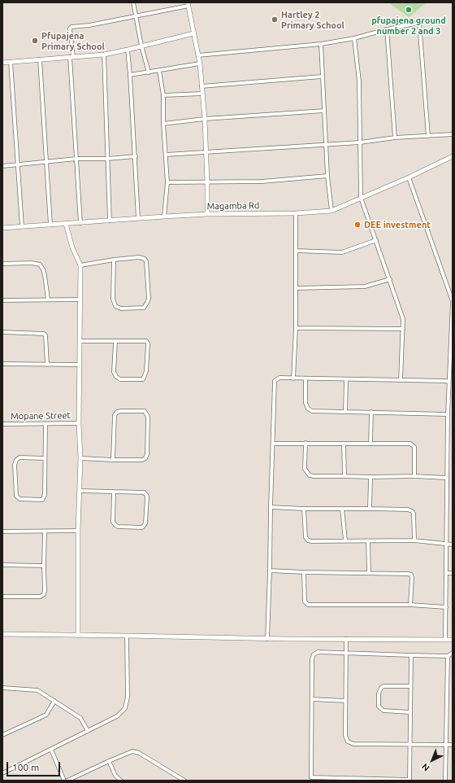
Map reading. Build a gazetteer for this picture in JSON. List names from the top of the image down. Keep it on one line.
{"streets":{"street":["Magamba Rd","Mopane Street"]},"places":["pfupajena ground number 2 and 3","Hartley 2 Primary School","Pfupajena Primary School","DEE investment"],"scale_bar":"100 m","north":"bottom left"}
